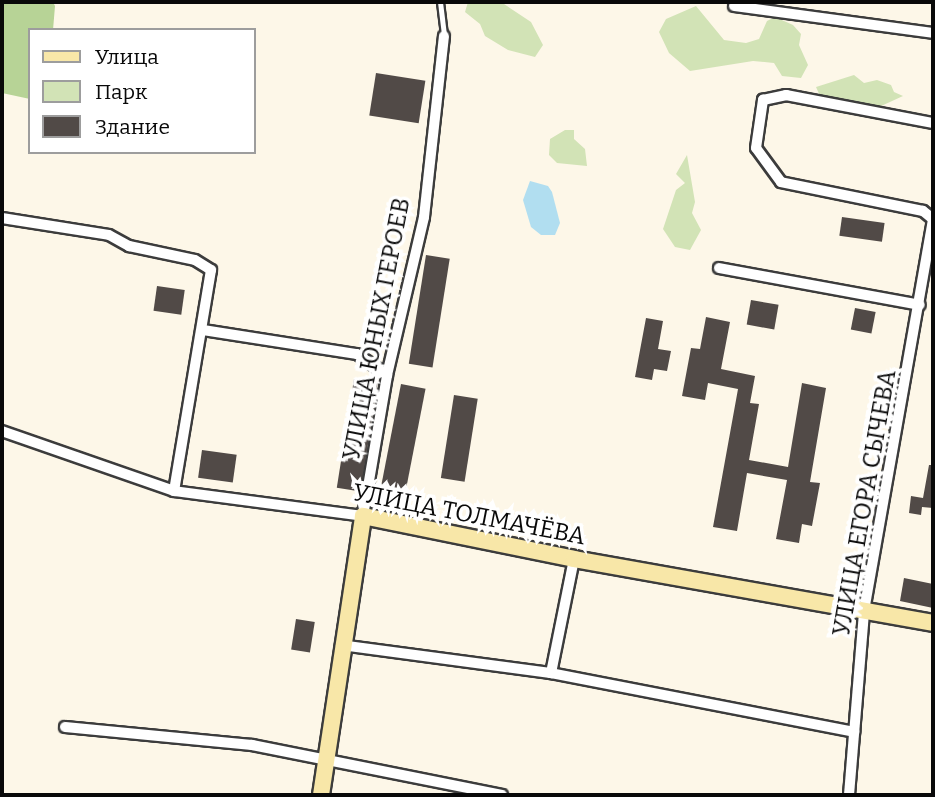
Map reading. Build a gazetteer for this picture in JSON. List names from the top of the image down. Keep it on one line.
{"streets":{"street":["УЛИЦА ЮНЫХ ГЕРОЕВ","УЛИЦА ЕГОРА СЫЧЕВА","УЛИЦА ТОЛМАЧЁВА"]},"crossings":[["УЛИЦА ЮНЫХ ГЕРОЕВ","УЛИЦА ТОЛМАЧЁВА"],["УЛИЦА ЕГОРА СЫЧЕВА","УЛИЦА ТОЛМАЧЁВА"]],"legend":["Улица","Парк","Здание"]}
